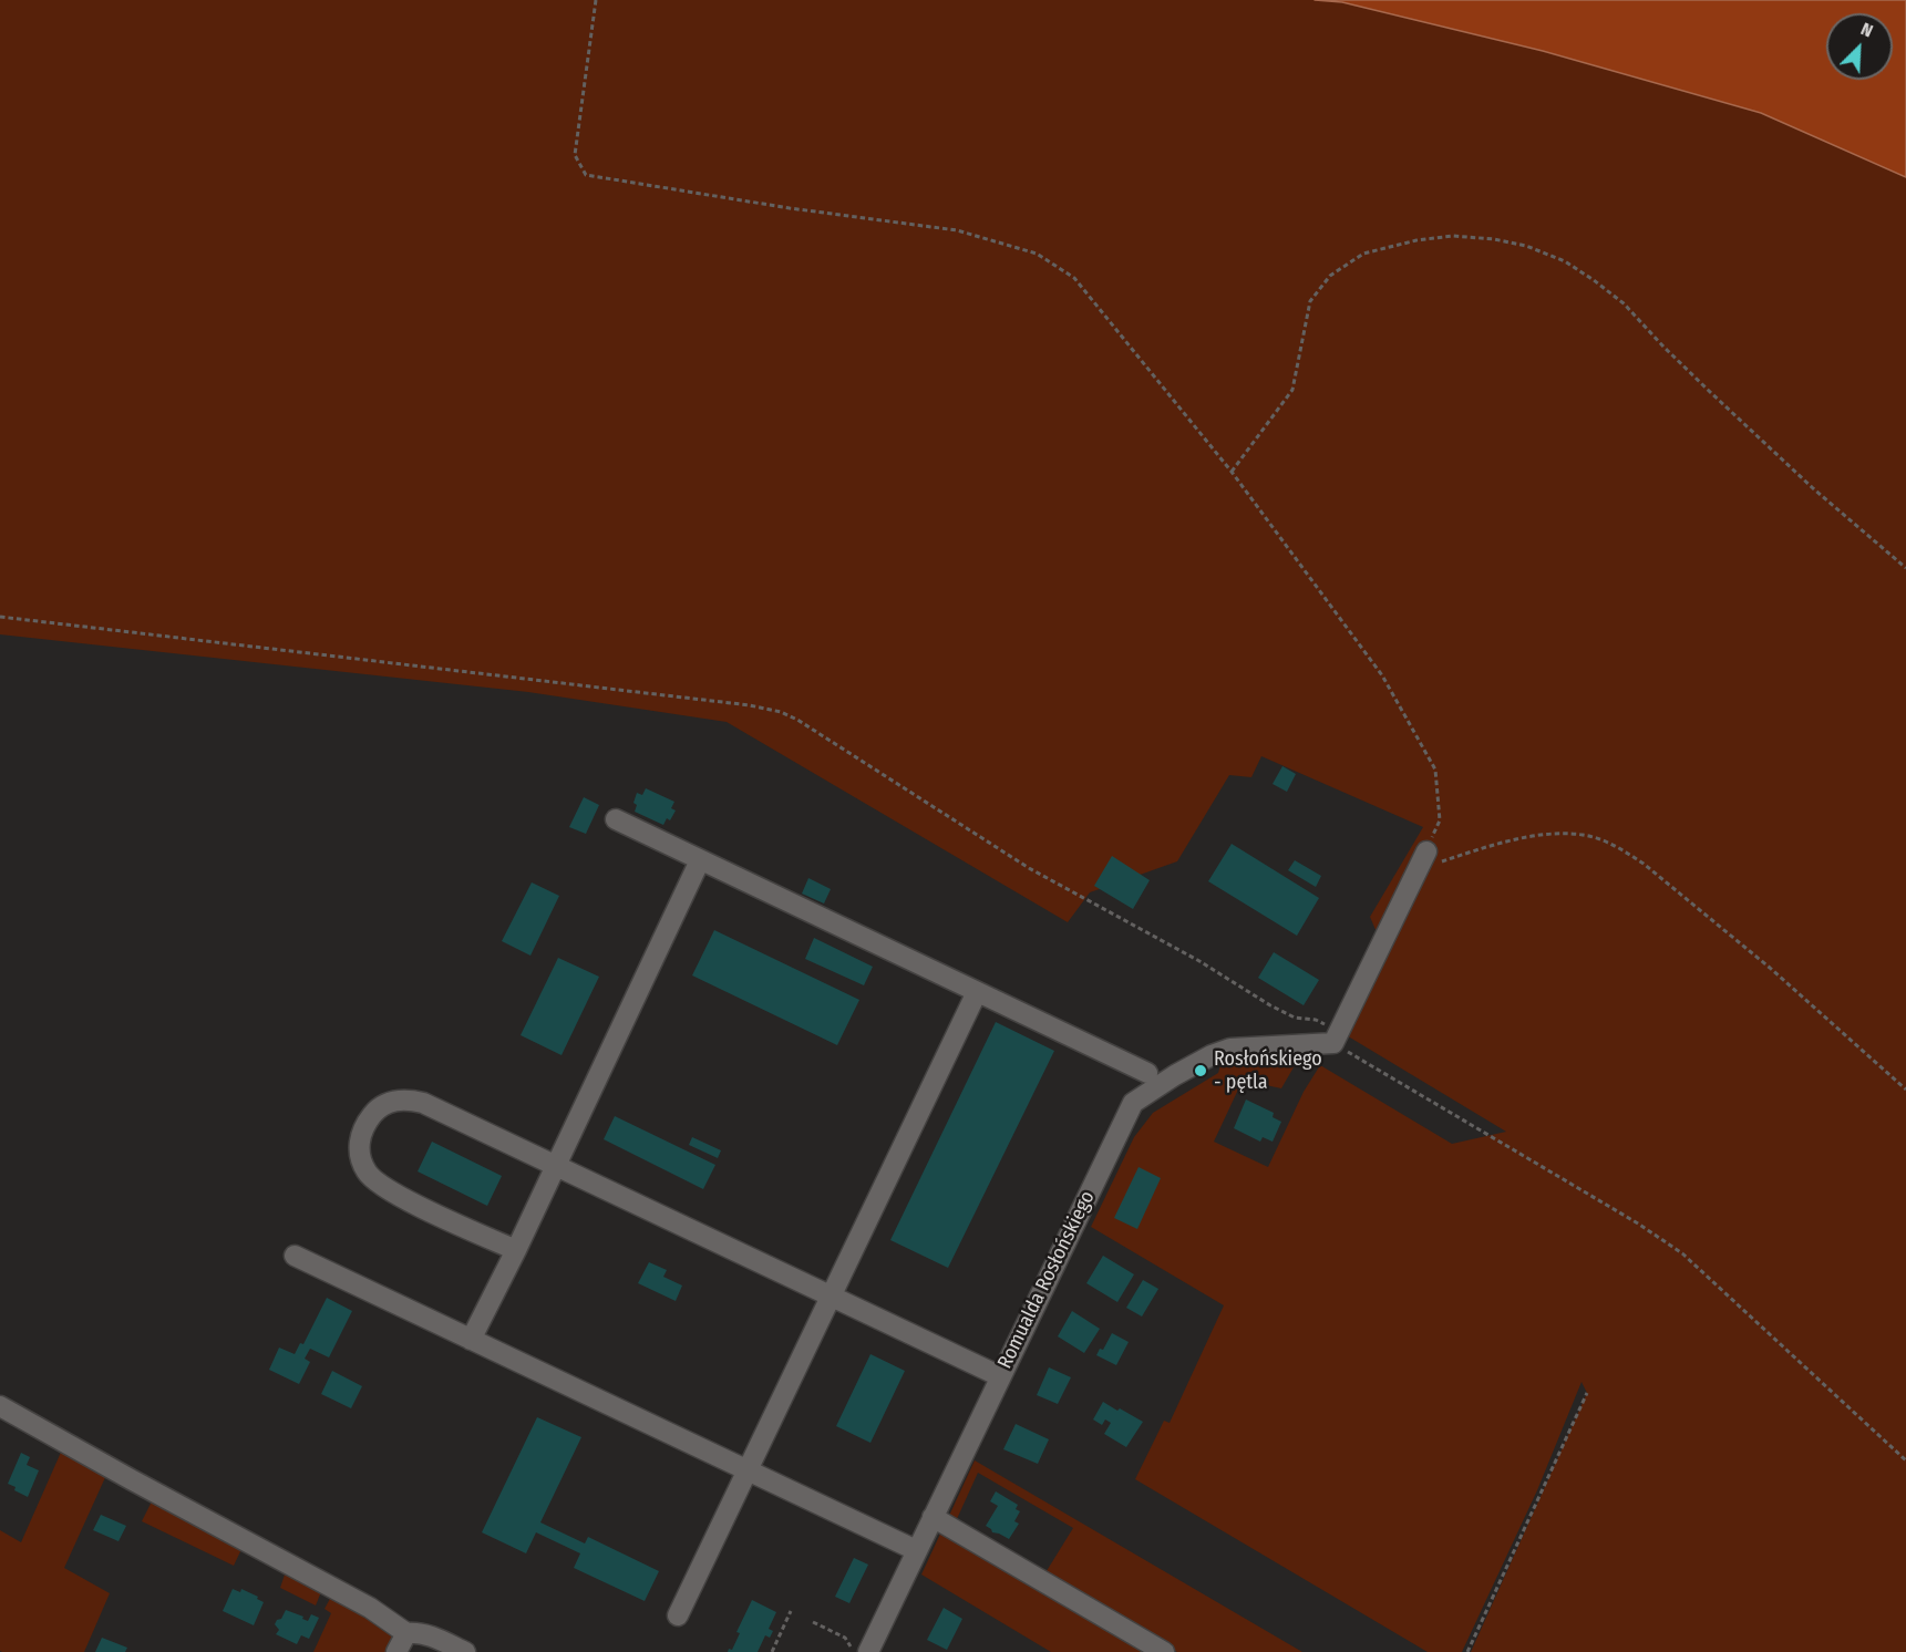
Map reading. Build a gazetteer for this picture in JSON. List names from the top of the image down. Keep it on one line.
{"streets":{"street":["Romualda Rosłońskiego"]},"places":["Rosłońskiego - pętla"],"north":"top right"}
